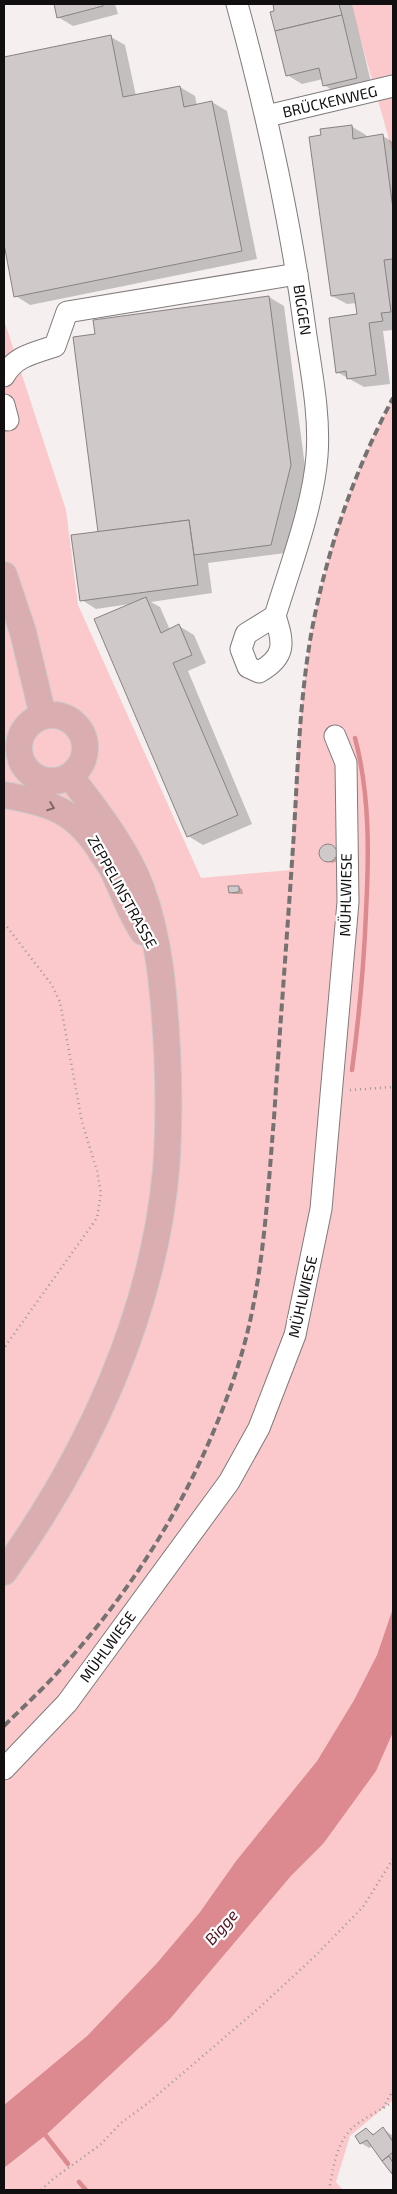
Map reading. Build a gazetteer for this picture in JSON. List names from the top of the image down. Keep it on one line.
{"streets":{"main road":["ZEPPELINSTRASSE"],"street":["BRÜCKENWEG","BIGGEN","MÜHLWIESE"]},"crossings":[["BRÜCKENWEG","BIGGEN"]],"water":["Bigge"]}
